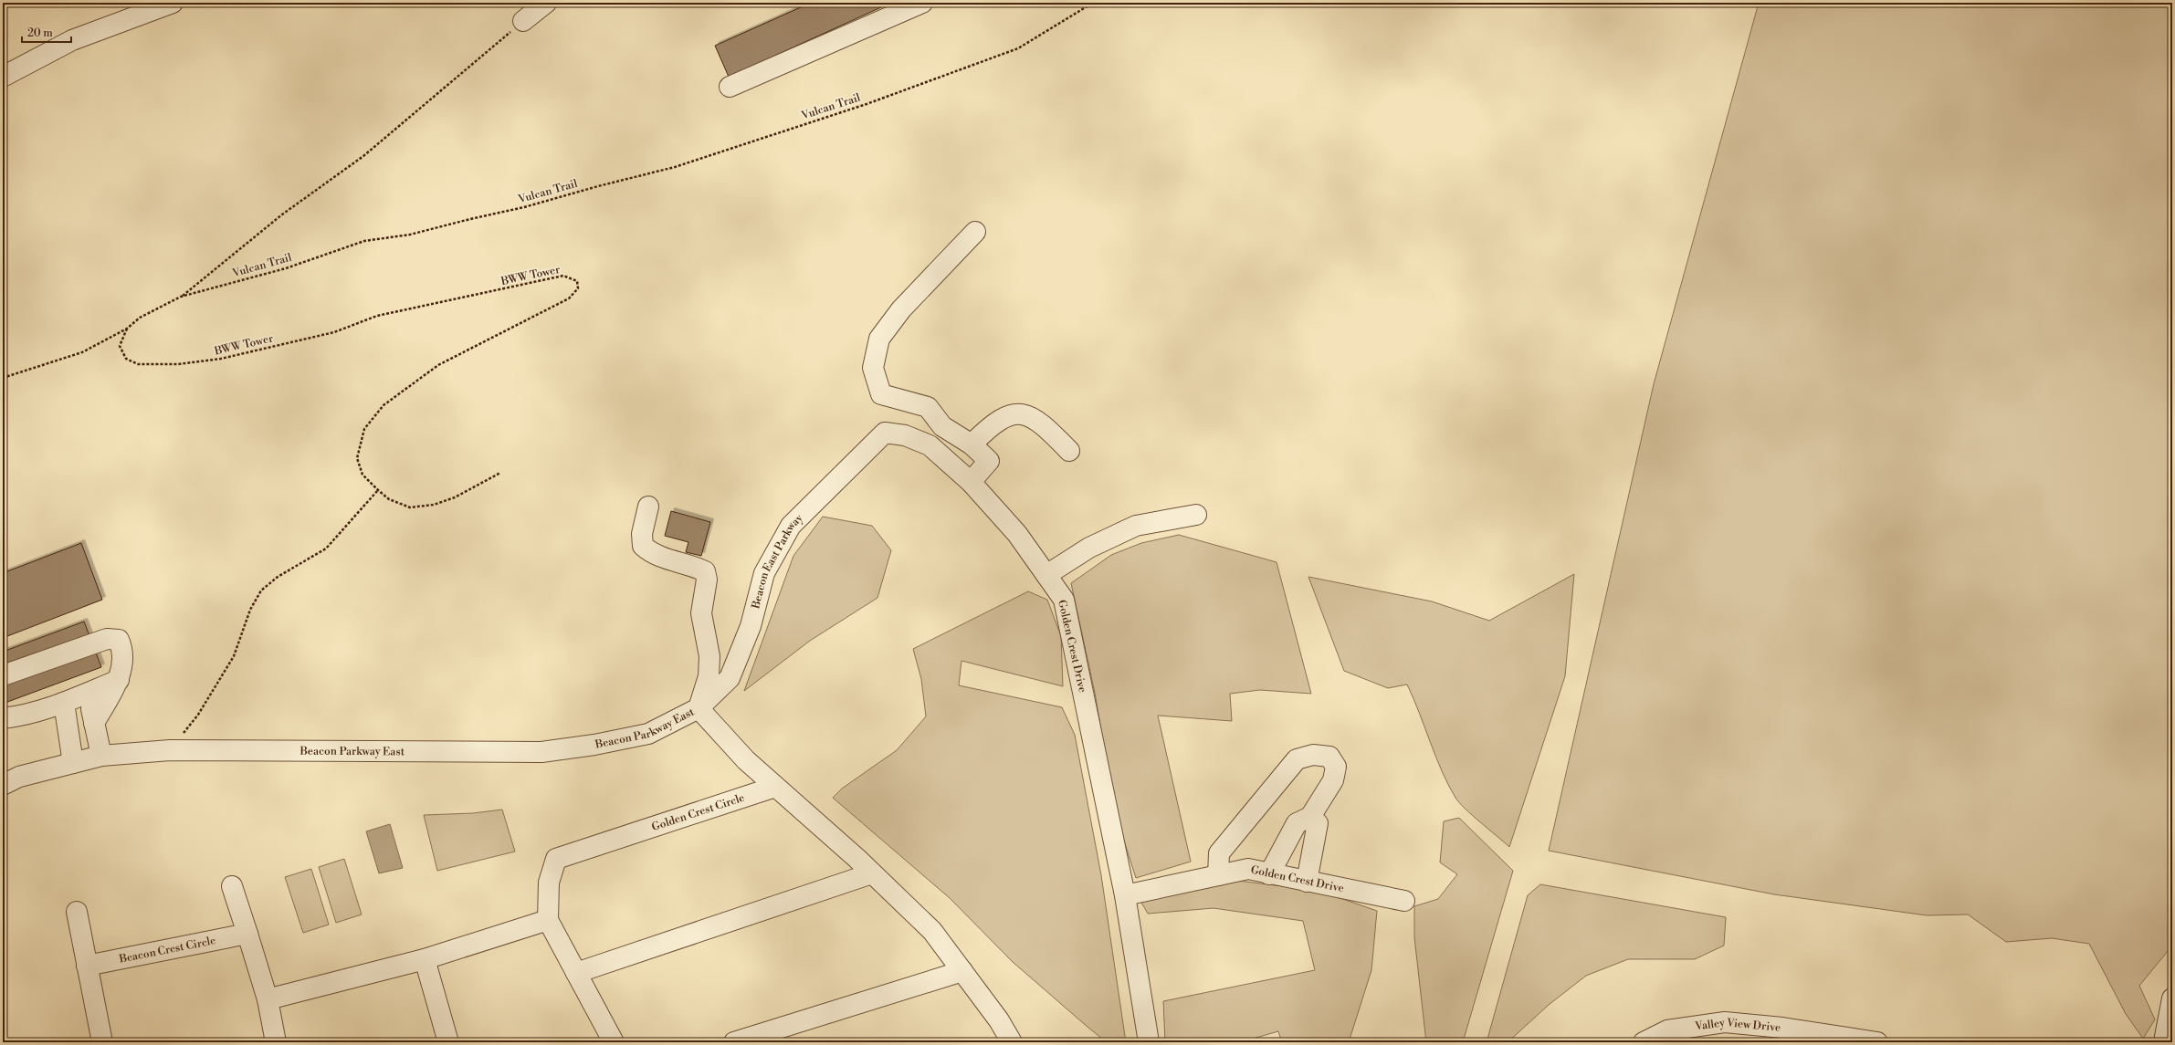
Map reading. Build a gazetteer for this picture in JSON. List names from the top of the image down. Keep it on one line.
{"streets":{"street":["Beacon East Parkway","Golden Crest Drive","Beacon Parkway East","Golden Crest Circle","Beacon Crest Circle","Valley View Drive"],"path":["Vulcan Trail","BWW Tower"]},"crossings":[["Vulcan Trail","BWW Tower"],["Beacon East Parkway","Golden Crest Drive"],["Beacon East Parkway","Beacon Parkway East"]],"scale_bar":"20 m"}
